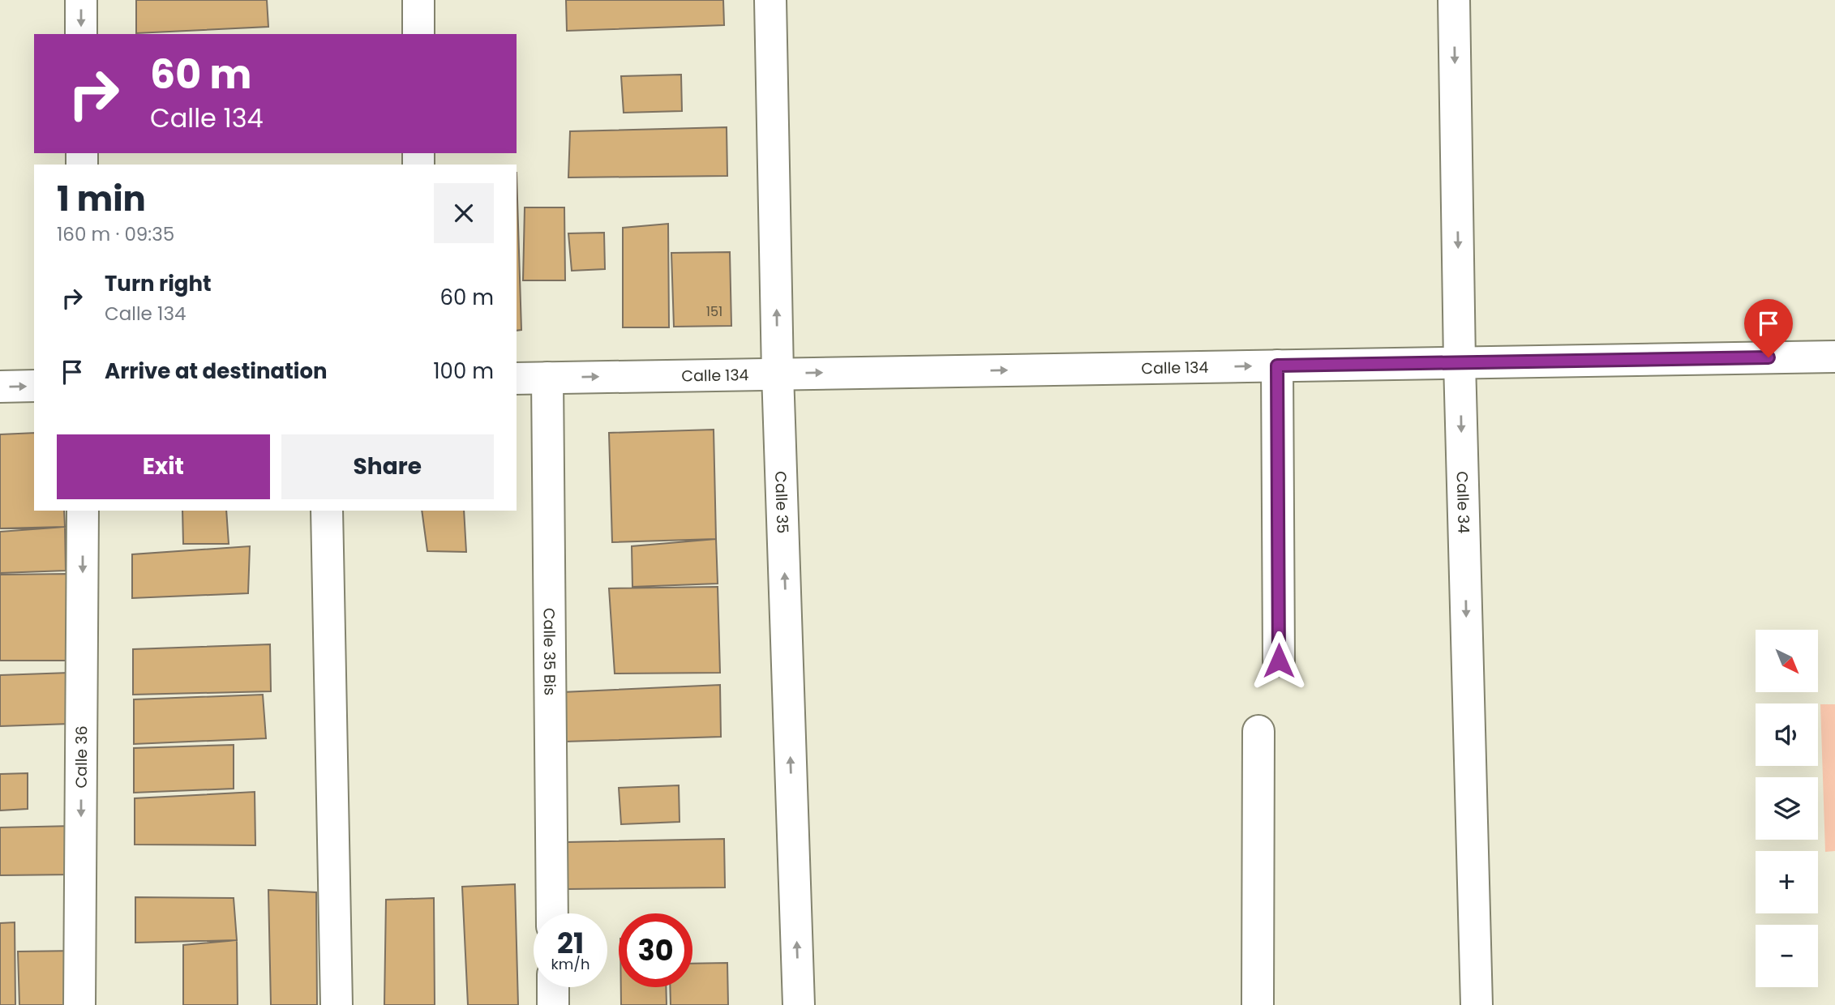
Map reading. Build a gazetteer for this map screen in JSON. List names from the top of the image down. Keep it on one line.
{"streets":{"street":["Calle 134","Calle 35","Calle 34","Calle 35 Bis","Calle 36"]},"crossings":[["Calle 134","Calle 35"],["Calle 134","Calle 34"],["Calle 134","Calle 35 Bis"]],"one_way":["Calle 134","Calle 35"],"house_numbers":["151"],"north":"bottom right","page":{"turn":["60 m","Calle 134"],"heading":["1 min","160 m · 09:35"],"list":[{"name":"Turn right","note":"Calle 134","value":"60 m"},{"name":"Arrive at destination","value":"100 m"}],"buttons":["Exit","Share"],"map_buttons":["+","−"],"speed":"21 km/h","limit":"30"}}
